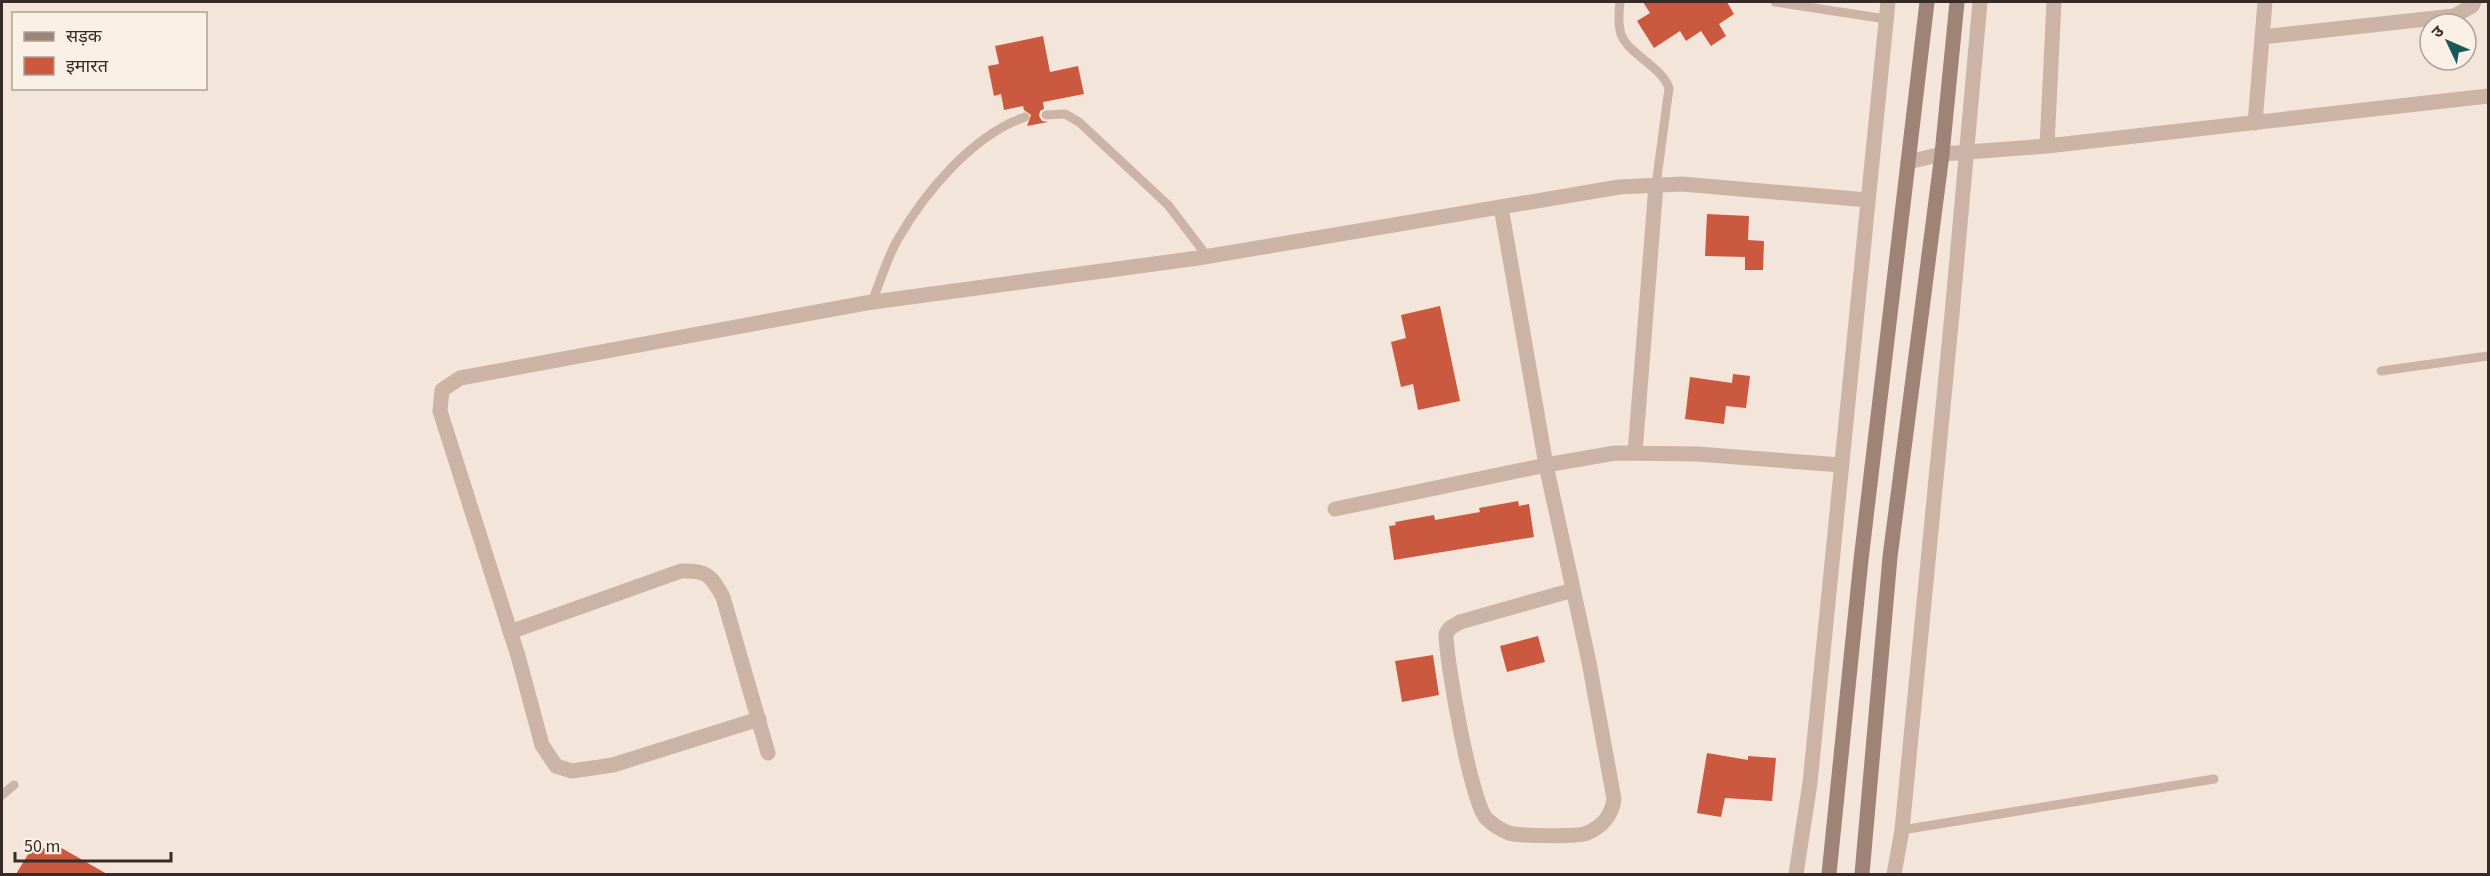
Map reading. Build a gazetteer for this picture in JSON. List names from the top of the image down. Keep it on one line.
{"legend":["सड़क","इमारत"],"scale_bar":"50 m","north":"top left"}
